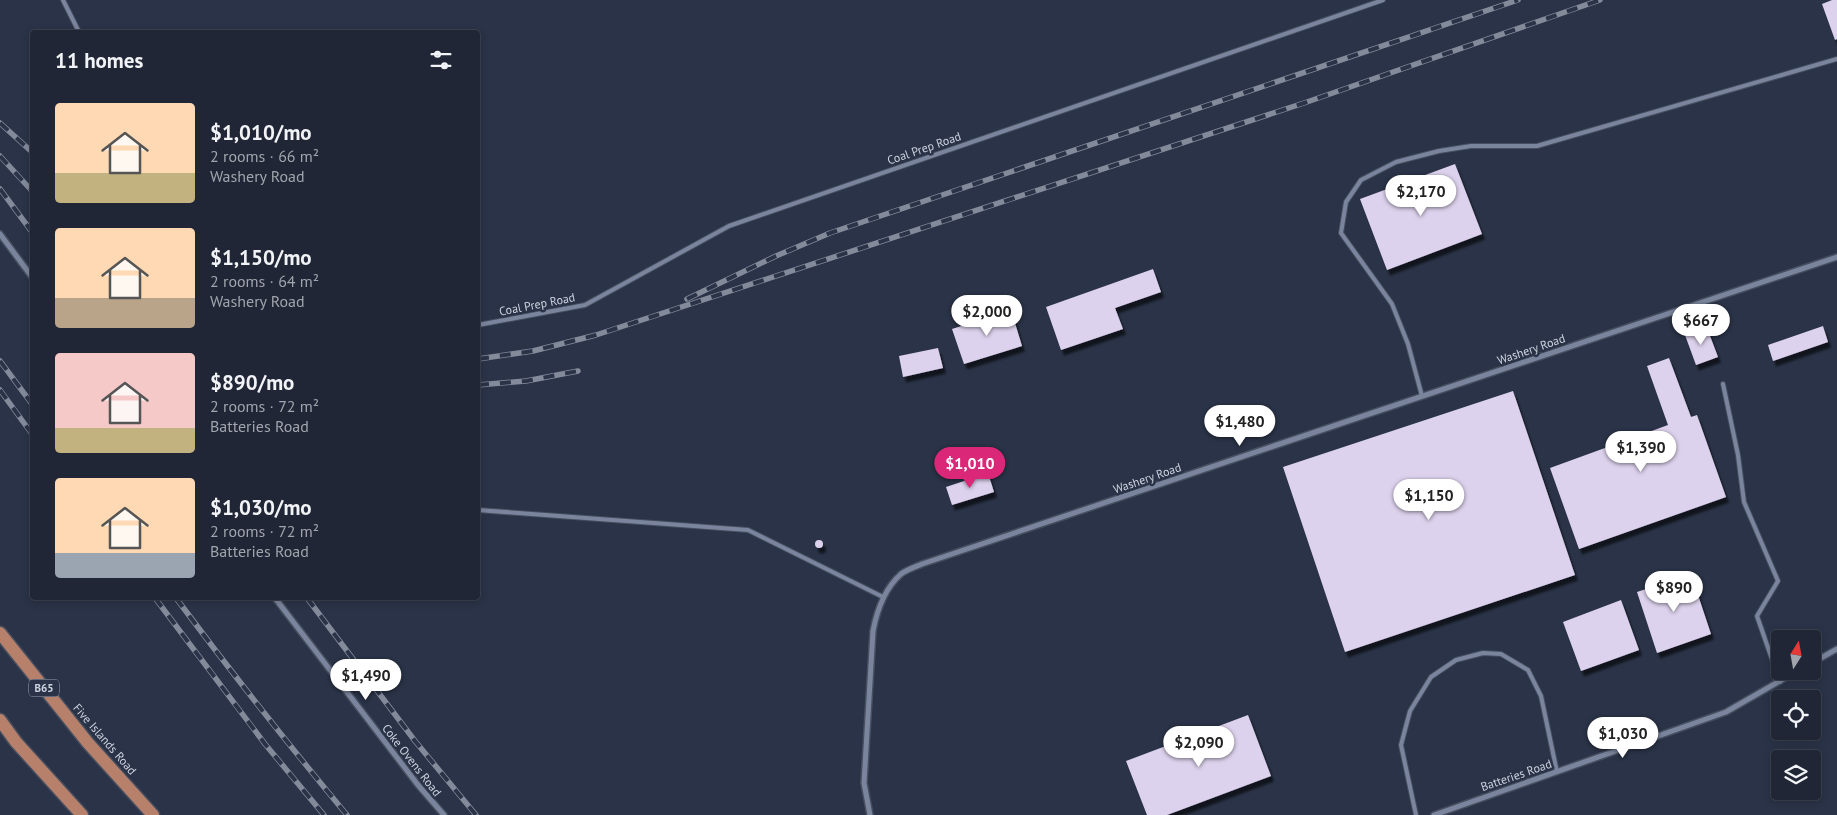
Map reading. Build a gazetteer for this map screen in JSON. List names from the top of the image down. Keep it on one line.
{"streets":{"main road":["B65","Five Islands Road"],"street":["Washery Road","Coke Ovens Road","Batteries Road"],"lane":["Coal Prep Road"]},"north":"top","page":{"heading":"11 homes","list":[{"name":"$1,010/mo","note":"2 rooms · 66 m² · Washery Road"},{"name":"$1,150/mo","note":"2 rooms · 64 m² · Washery Road"},{"name":"$890/mo","note":"2 rooms · 72 m² · Batteries Road"},{"name":"$1,030/mo","note":"2 rooms · 72 m² · Batteries Road"}],"price":["$2,170","$2,000","$667","$1,480","$1,390","$1,010","$1,150","$890","$1,490","$1,030","$2,090"]}}
